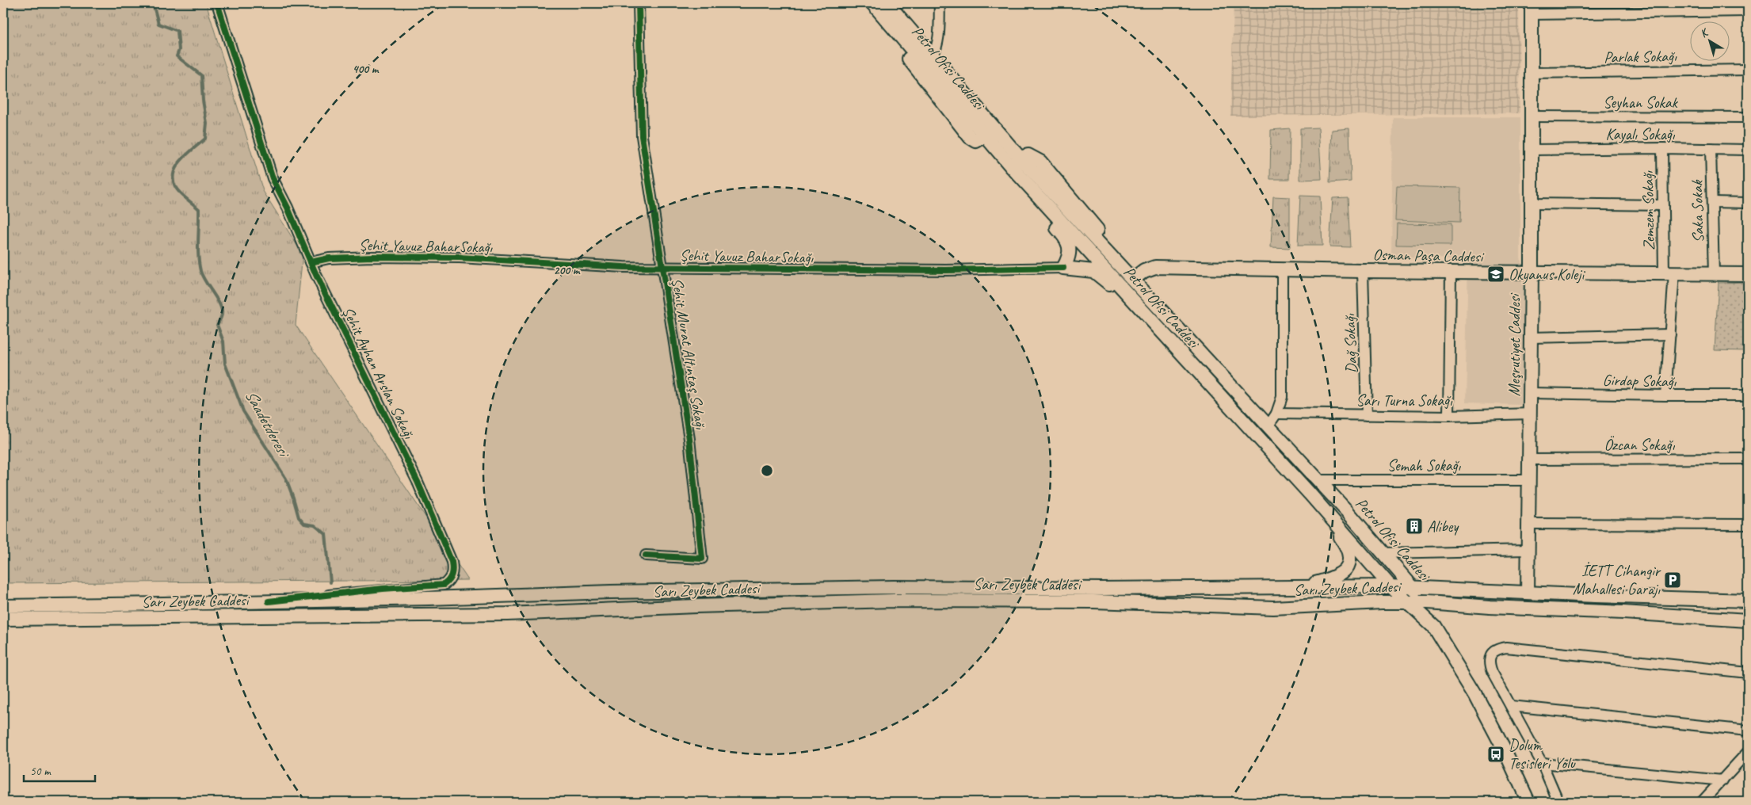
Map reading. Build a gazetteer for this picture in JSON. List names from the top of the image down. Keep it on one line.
{"streets":{"main road":["Petrol Ofisi Caddesi","Osman Paşa Caddesi","Meşrutiyet Caddesi","Sarı Zeybek Caddesi"],"street":["Parlak Sokağı","Seyhan Sokak","Kayalı Sokağı","Zemzem Sokağı","Saka Sokak","Şehit Yavuz BaharSokağı","Dağ Sokağı","Şehit Murat Altıntaş Sokağı","Şehit Ayhan Arslan Sokağı","Girdap Sokağı","Sarı Turna Sokağı","Özcan Sokağı","Semah Sokağı"]},"crossings":[["Parlak Sokağı","Meşrutiyet Caddesi"],["Petrol Ofisi Caddesi","Osman Paşa Caddesi"],["Petrol Ofisi Caddesi","Semah Sokağı"],["Petrol Ofisi Caddesi","Sarı Zeybek Caddesi"],["Seyhan Sokak","Meşrutiyet Caddesi"],["Kayalı Sokağı","Zemzem Sokağı"],["Kayalı Sokağı","Saka Sokak"],["Kayalı Sokağı","Meşrutiyet Caddesi"],["Zemzem Sokağı","Osman Paşa Caddesi"],["Zemzem Sokağı","Girdap Sokağı"],["Saka Sokak","Osman Paşa Caddesi"],["Şehit Yavuz BaharSokağı","Şehit Murat Altıntaş Sokağı"],["Şehit Yavuz BaharSokağı","Şehit Ayhan Arslan Sokağı"],["Osman Paşa Caddesi","Dağ Sokağı"],["Osman Paşa Caddesi","Meşrutiyet Caddesi"],["Dağ Sokağı","Sarı Turna Sokağı"],["Meşrutiyet Caddesi","Girdap Sokağı"],["Meşrutiyet Caddesi","Sarı Turna Sokağı"],["Meşrutiyet Caddesi","Özcan Sokağı"],["Meşrutiyet Caddesi","Semah Sokağı"],["Meşrutiyet Caddesi","Sarı Zeybek Caddesi"],["Şehit Ayhan Arslan Sokağı","Sarı Zeybek Caddesi"]],"water":["Saadetderesi"],"places":{"school or university":["Okyanus Koleji"],"building":["Alibey"],"parking":["İETT Cihangir Mahallesi Garajı"],"bus stop":["Dolum Tesisleri Yolu"]},"scale_bar":"50 m","north":"top left","rings":["400 m","200 m"]}
